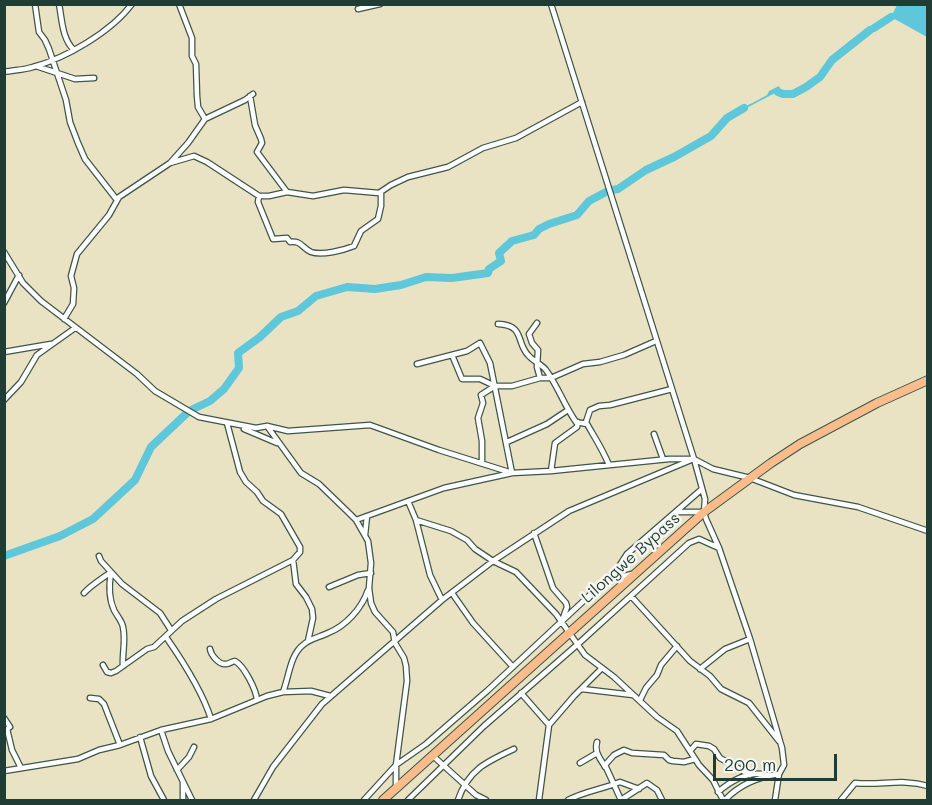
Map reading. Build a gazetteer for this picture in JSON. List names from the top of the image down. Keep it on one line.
{"streets":{"main road":["Lilongwe Bypass"]},"scale_bar":"200 m"}
